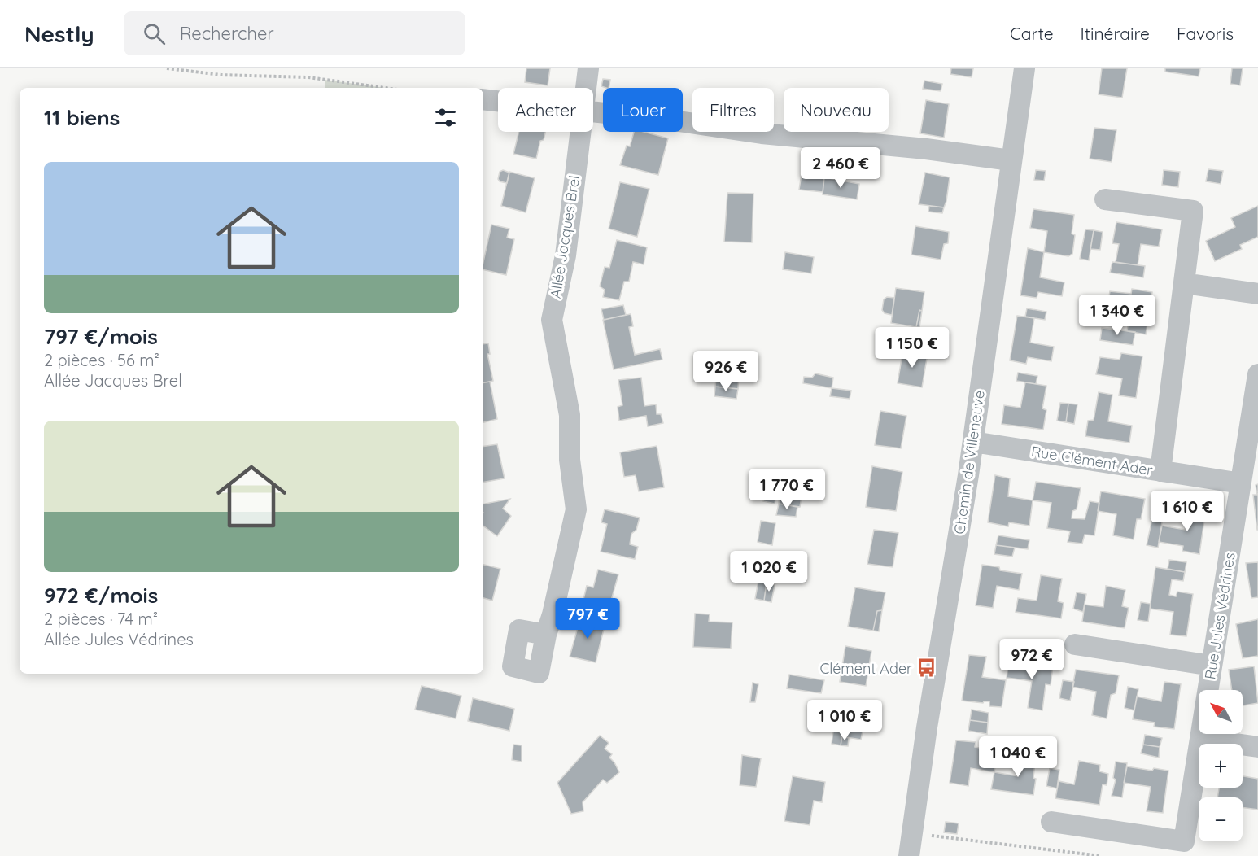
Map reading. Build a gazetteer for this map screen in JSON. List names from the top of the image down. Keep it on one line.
{"streets":{"street":["Allée Jacques Brel","Rue Clément Ader","Chemin de Villeneuve","Rue Jules Védrines"]},"crossings":[["Rue Clément Ader","Chemin de Villeneuve"],["Rue Clément Ader","Rue Jules Védrines"]],"places":{"bus stop":["Clément Ader"]},"north":"top left","page":{"header":"Nestly","search":"Rechercher","nav":["Carte","Itinéraire","Favoris"],"chip":["Acheter","Louer","Filtres","Nouveau"],"heading":"11 biens","list":[{"name":"797 €/mois","note":"2 pièces · 56 m² · Allée Jacques Brel"},{"name":"972 €/mois","note":"2 pièces · 74 m² · Allée Jules Védrines"}],"price":["2 460 €","1 340 €","1 150 €","926 €","1 770 €","1 610 €","1 020 €","797 €","972 €","1 010 €","1 040 €"],"map_buttons":["+","−"]}}
